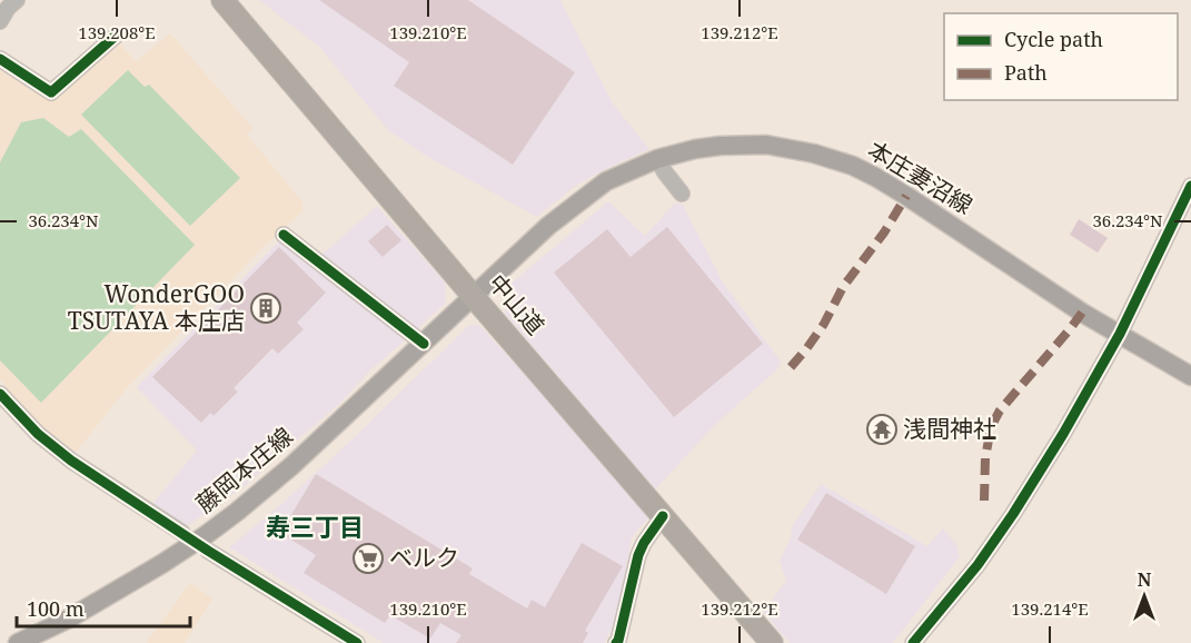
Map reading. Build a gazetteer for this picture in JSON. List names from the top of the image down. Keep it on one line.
{"streets":{"highway":["中山道"],"main road":["本庄妻沼線","藤岡本庄線"]},"crossings":[["本庄妻沼線","中山道"],["本庄妻沼線","藤岡本庄線"],["中山道","藤岡本庄線"]],"districts":["寿三丁目"],"places":{"building":["WonderGOO TSUTAYA 本庄店"],"temple":["浅間神社"],"supermarket":["ベルク"]},"legend":["Cycle path","Path"],"scale_bar":"100 m","north":"top","coordinates":["139.208°E","139.210°E","139.212°E","36.234°N","139.214°E"]}
